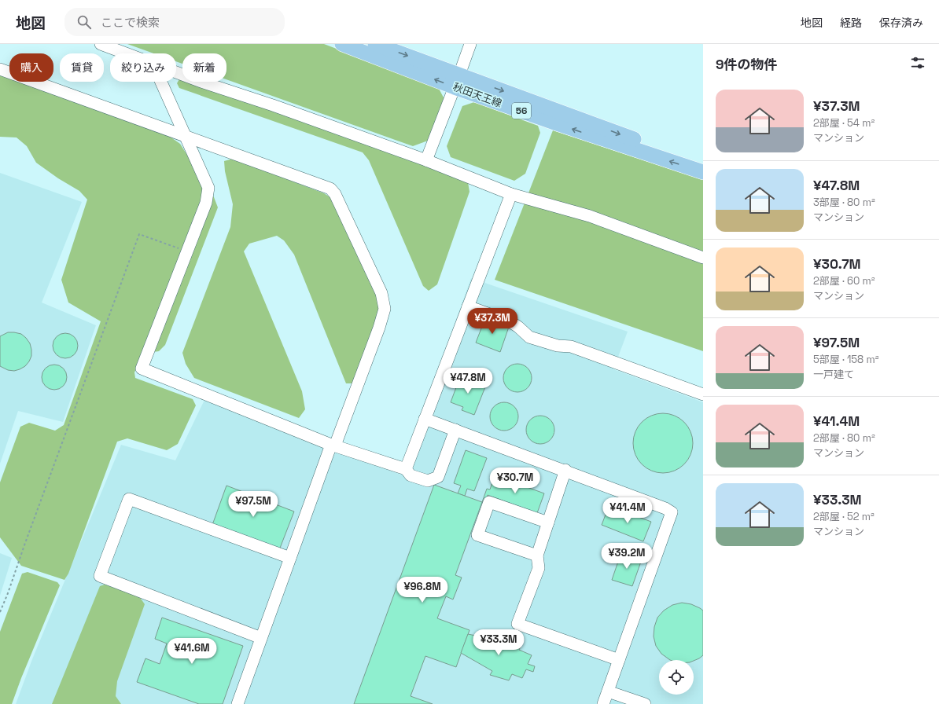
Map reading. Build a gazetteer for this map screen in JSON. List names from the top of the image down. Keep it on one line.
{"streets":{"main road":["秋田天王線","56"]},"page":{"header":"地図","search":"ここで検索","nav":["地図","経路","保存済み"],"heading":"9件の物件","chip":["購入","賃貸","絞り込み","新着"],"list":[{"name":"¥37.3M","note":"2部屋 · 54 m² · マンション"},{"name":"¥47.8M","note":"3部屋 · 80 m² · マンション"},{"name":"¥30.7M","note":"2部屋 · 60 m² · マンション"},{"name":"¥97.5M","note":"5部屋 · 158 m² · 一戸建て"},{"name":"¥41.4M","note":"2部屋 · 80 m² · マンション"},{"name":"¥33.3M","note":"2部屋 · 52 m² · マンション"}],"price":["¥37.3M","¥47.8M","¥30.7M","¥97.5M","¥41.4M","¥39.2M","¥96.8M","¥33.3M","¥41.6M"]}}
